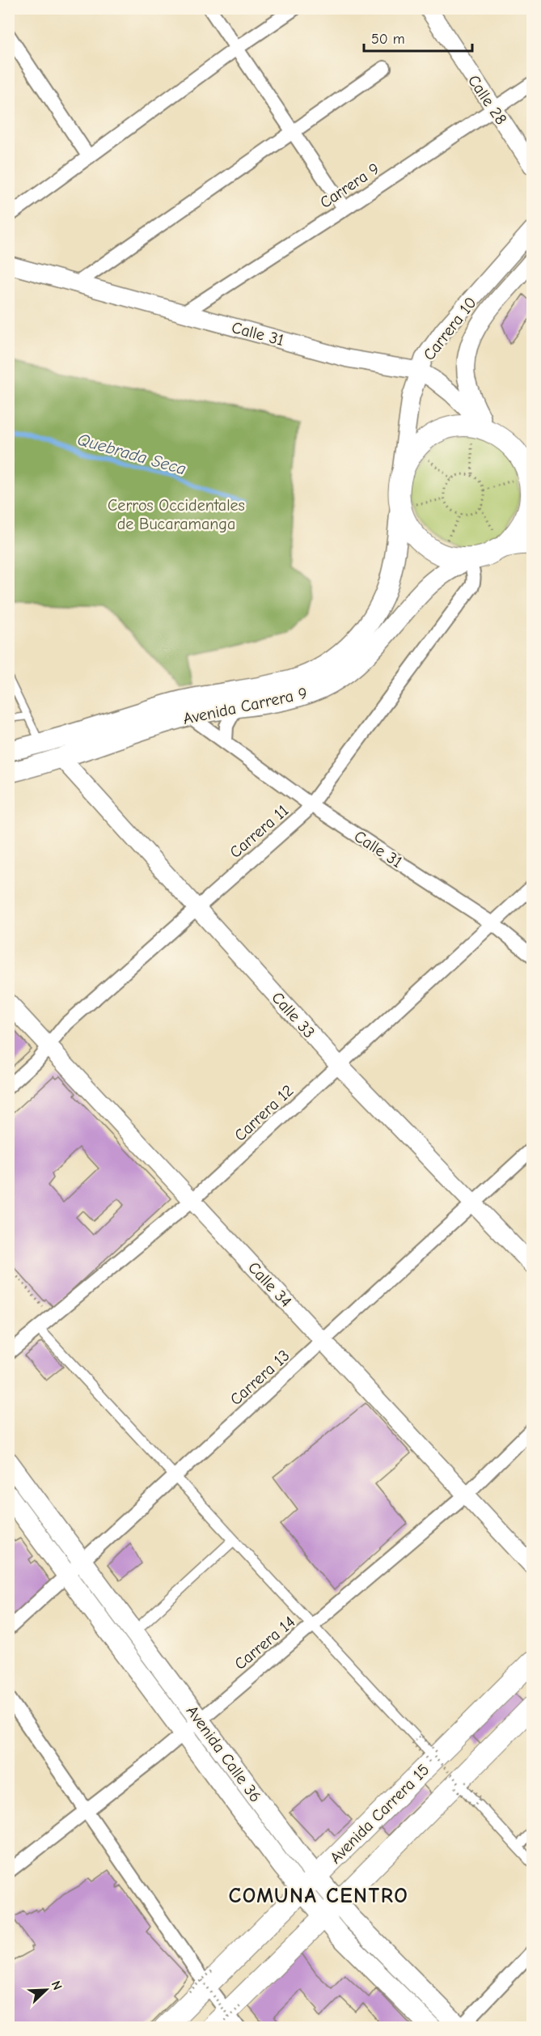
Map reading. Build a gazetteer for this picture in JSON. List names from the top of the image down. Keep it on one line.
{"streets":{"main road":["Avenida Carrera 9","Avenida Calle 36","Avenida Carrera 15"],"street":["Calle 28","Carrera 9","Carrera 10","Calle 31","Carrera 11","Calle 33","Carrera 12","Calle 34","Carrera 13","Carrera 14"]},"crossings":[["Calle 28","Carrera 9"],["Carrera 9","Calle 31"],["Carrera 10","Calle 31"],["Calle 31","Avenida Carrera 9"],["Calle 31","Carrera 11"],["Calle 31","Carrera 12"],["Avenida Carrera 9","Carrera 11"],["Avenida Carrera 9","Calle 33"],["Carrera 11","Calle 33"],["Carrera 11","Calle 34"],["Calle 33","Carrera 12"],["Calle 33","Carrera 13"],["Carrera 12","Calle 34"],["Calle 34","Carrera 13"],["Calle 34","Carrera 14"],["Carrera 13","Avenida Calle 36"],["Carrera 14","Avenida Calle 36"],["Avenida Calle 36","Avenida Carrera 15"]],"districts":["COMUNA CENTRO"],"water":["Quebrada Seca"],"parks":["Cerros Occidentales de Bucaramanga"],"scale_bar":"50 m","north":"top right"}
